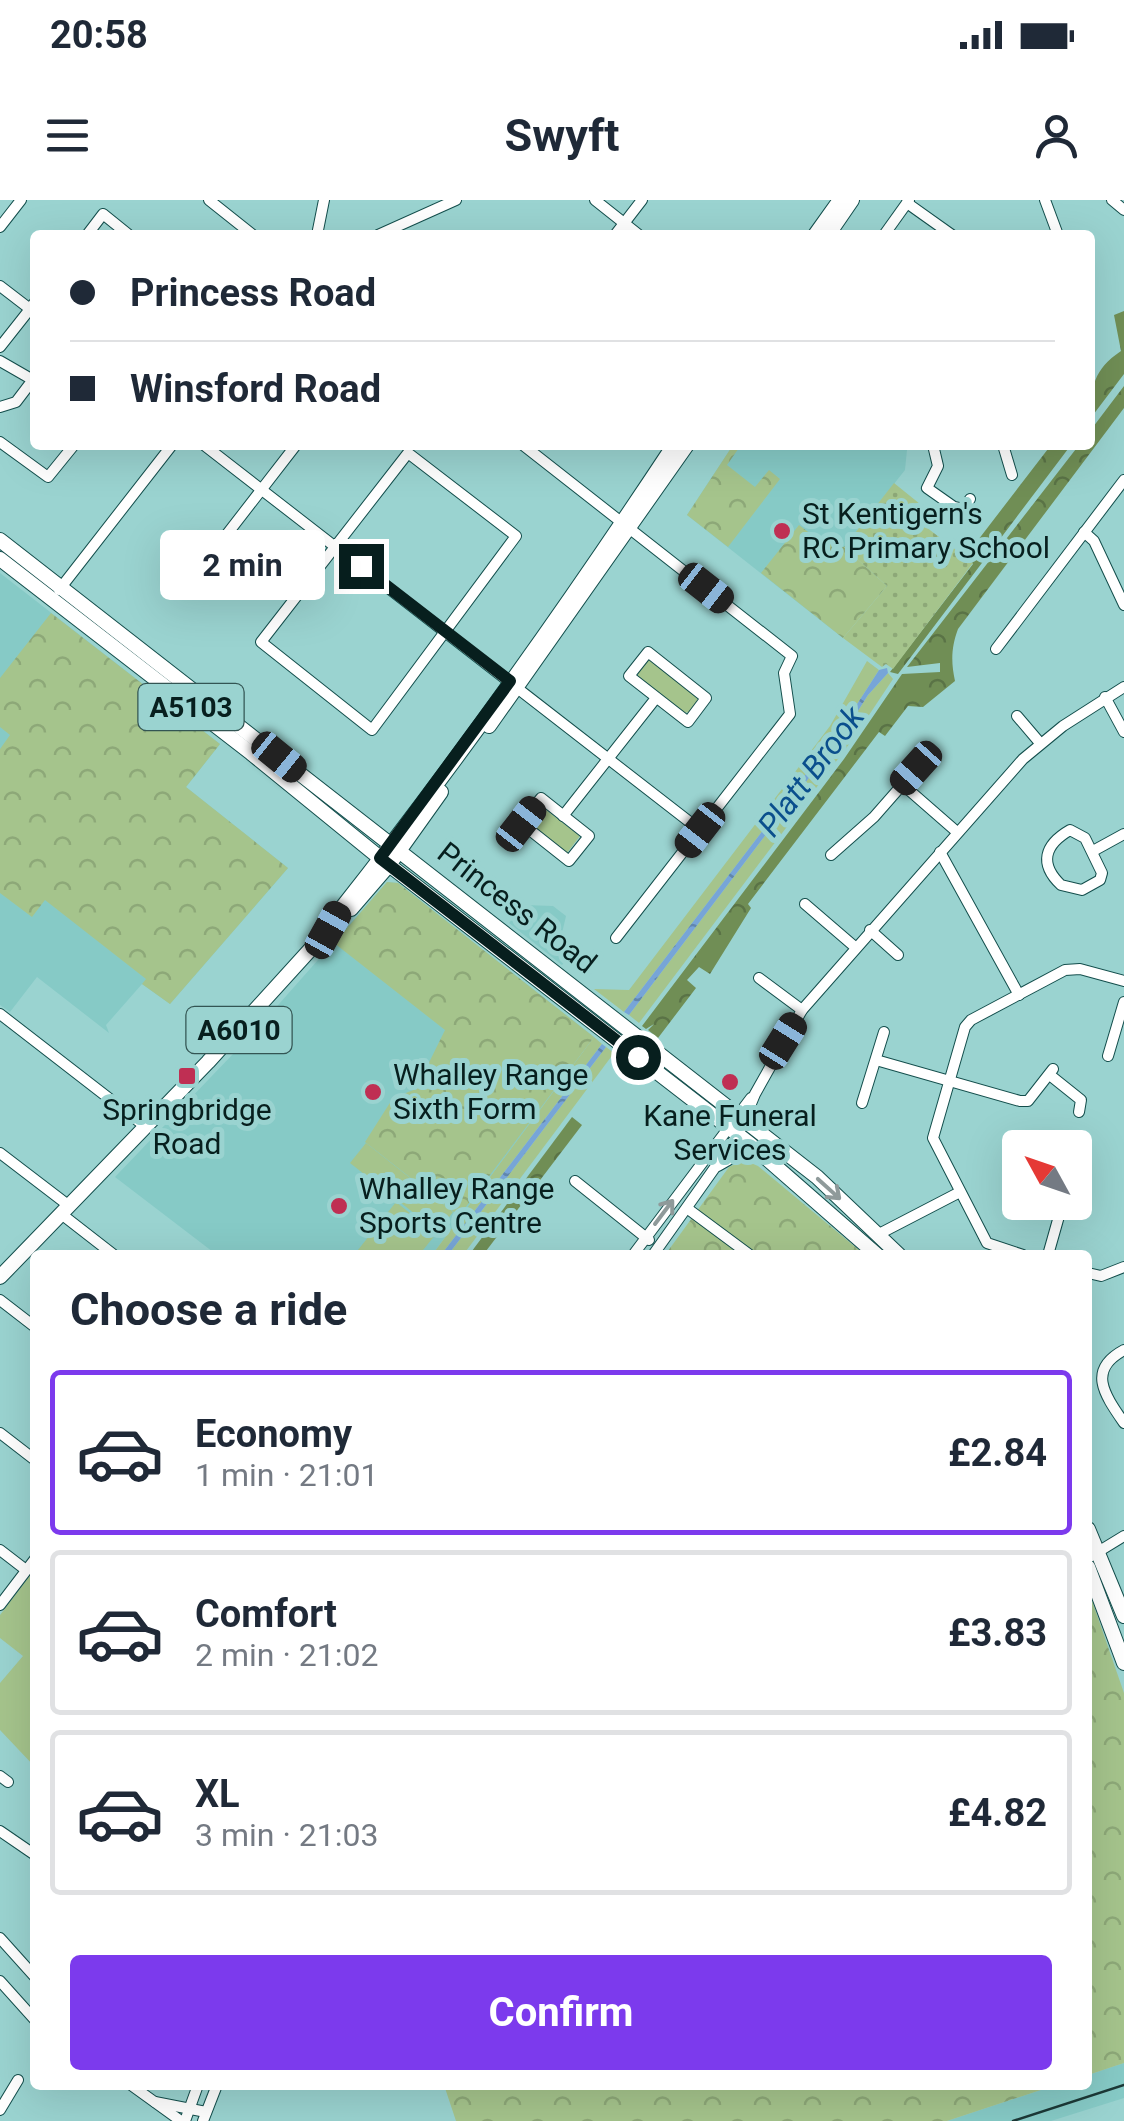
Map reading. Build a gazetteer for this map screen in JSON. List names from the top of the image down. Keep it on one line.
{"streets":{"highway":["A5103","Princess Road","A6010"]},"crossings":[["Princess Road","A6010"]],"water":["Platt Brook"],"places":{"other":["St Kentigern's RC Primary School","Kane Funeral Services","Whalley Range Sixth Form","Whalley Range Sports Centre"],"transit":["Springbridge Road"]},"north":"top left","page":{"status":"20:58","header":"Swyft","banner":["Princess Road","Winsford Road"],"bubble":"2 min","heading":"Choose a ride","list":[{"name":"Economy","note":"1 min · 21:01","value":"£2.84"},{"name":"Comfort","note":"2 min · 21:02","value":"£3.83"},{"name":"XL","note":"3 min · 21:03","value":"£4.82"}],"buttons":"Confirm"}}
